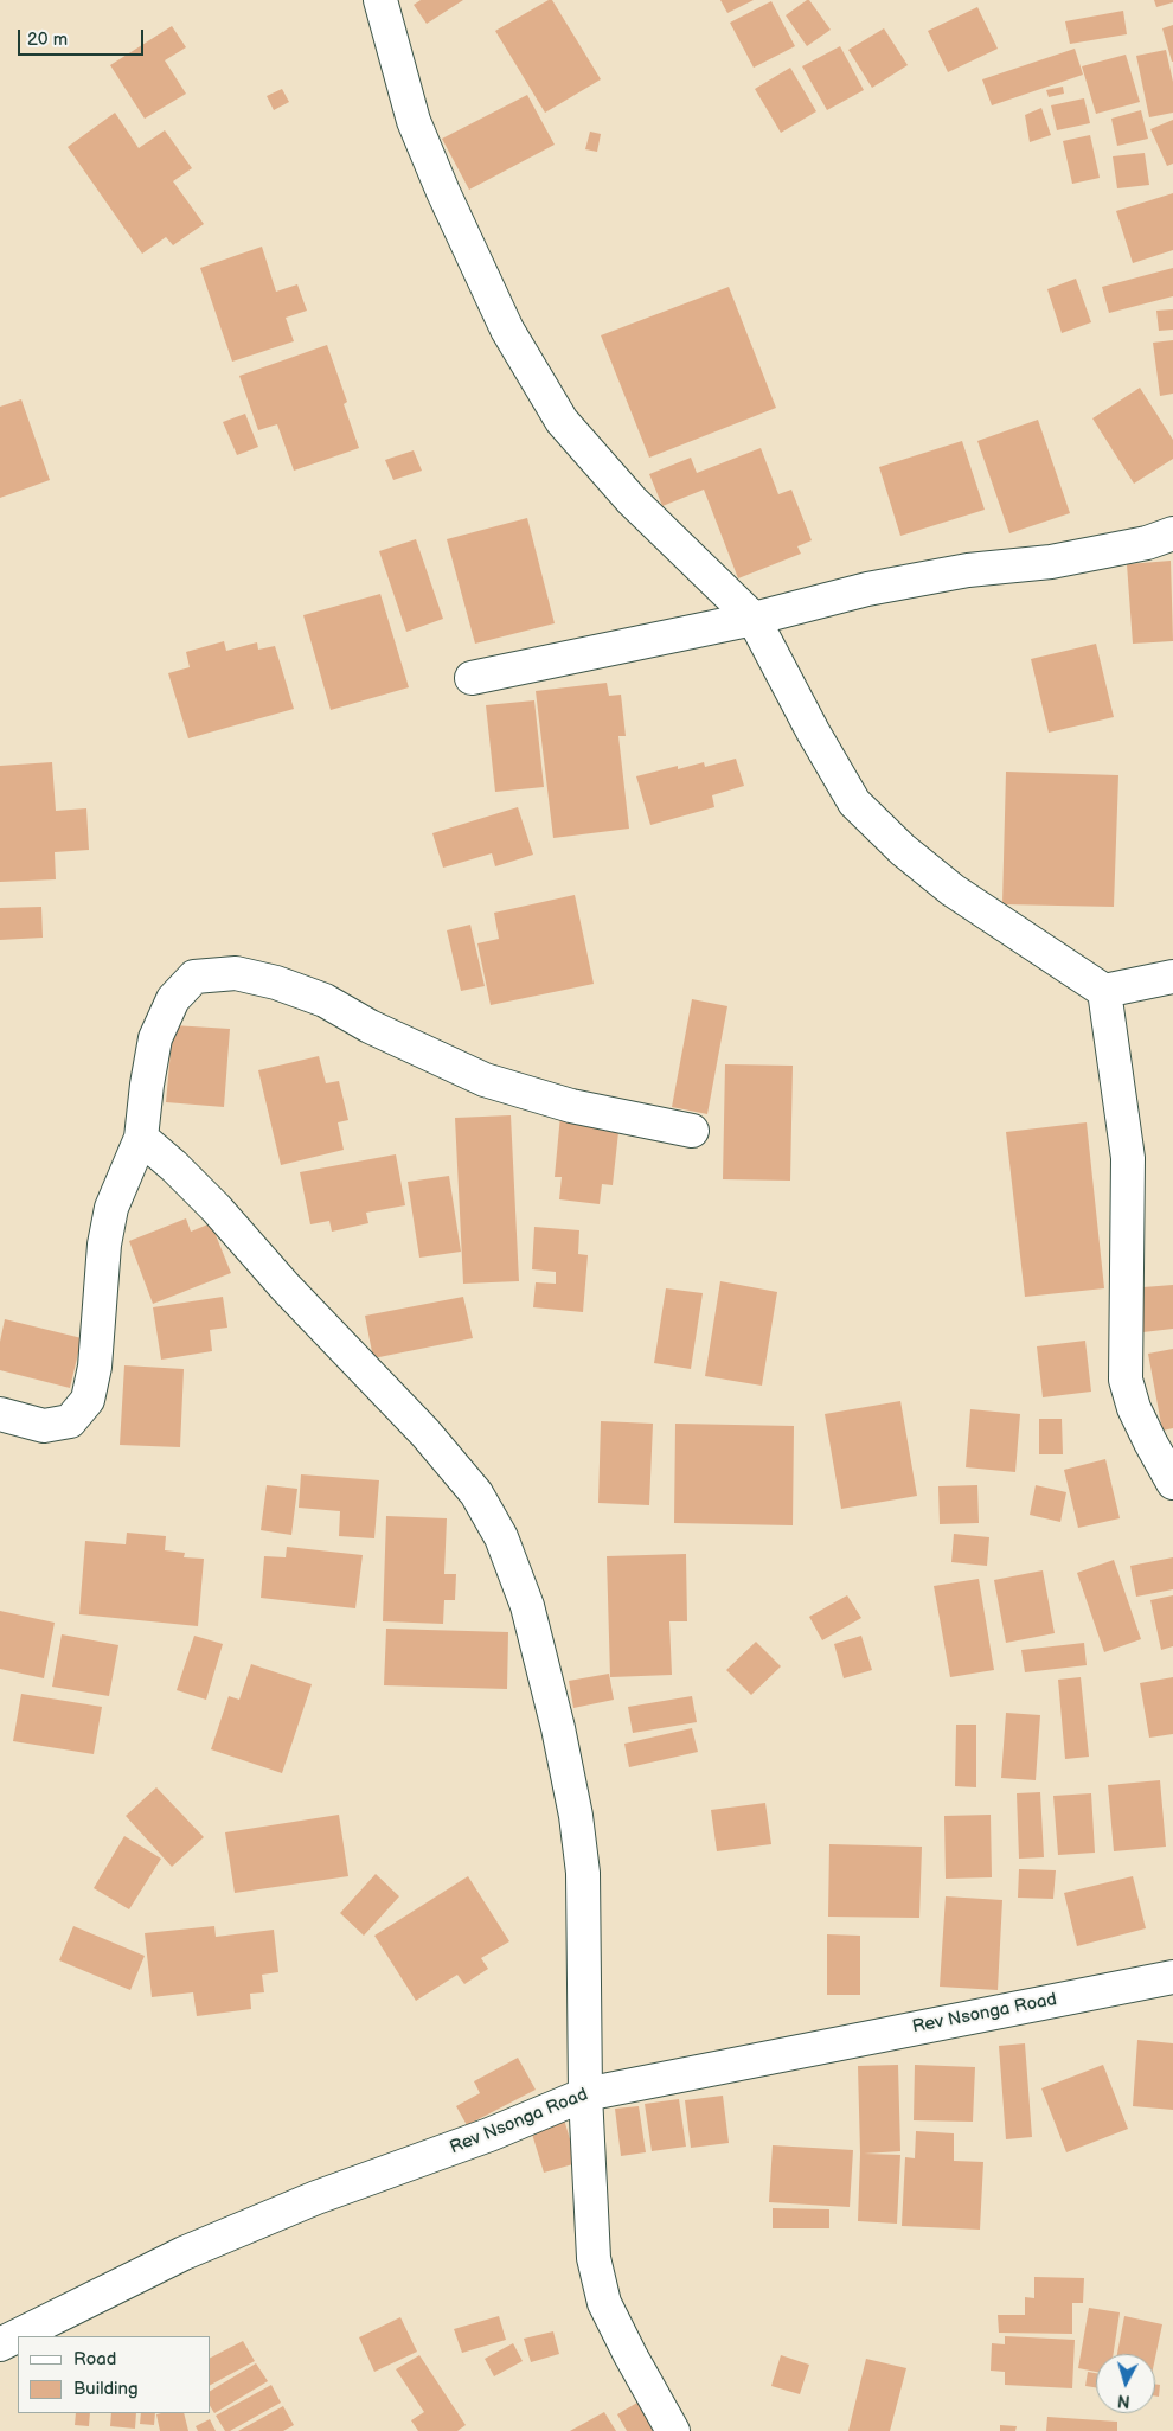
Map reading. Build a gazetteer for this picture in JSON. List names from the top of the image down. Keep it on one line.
{"streets":{"street":["Rev Nsonga Road"]},"legend":["Road","Building"],"scale_bar":"20 m","north":"bottom"}
